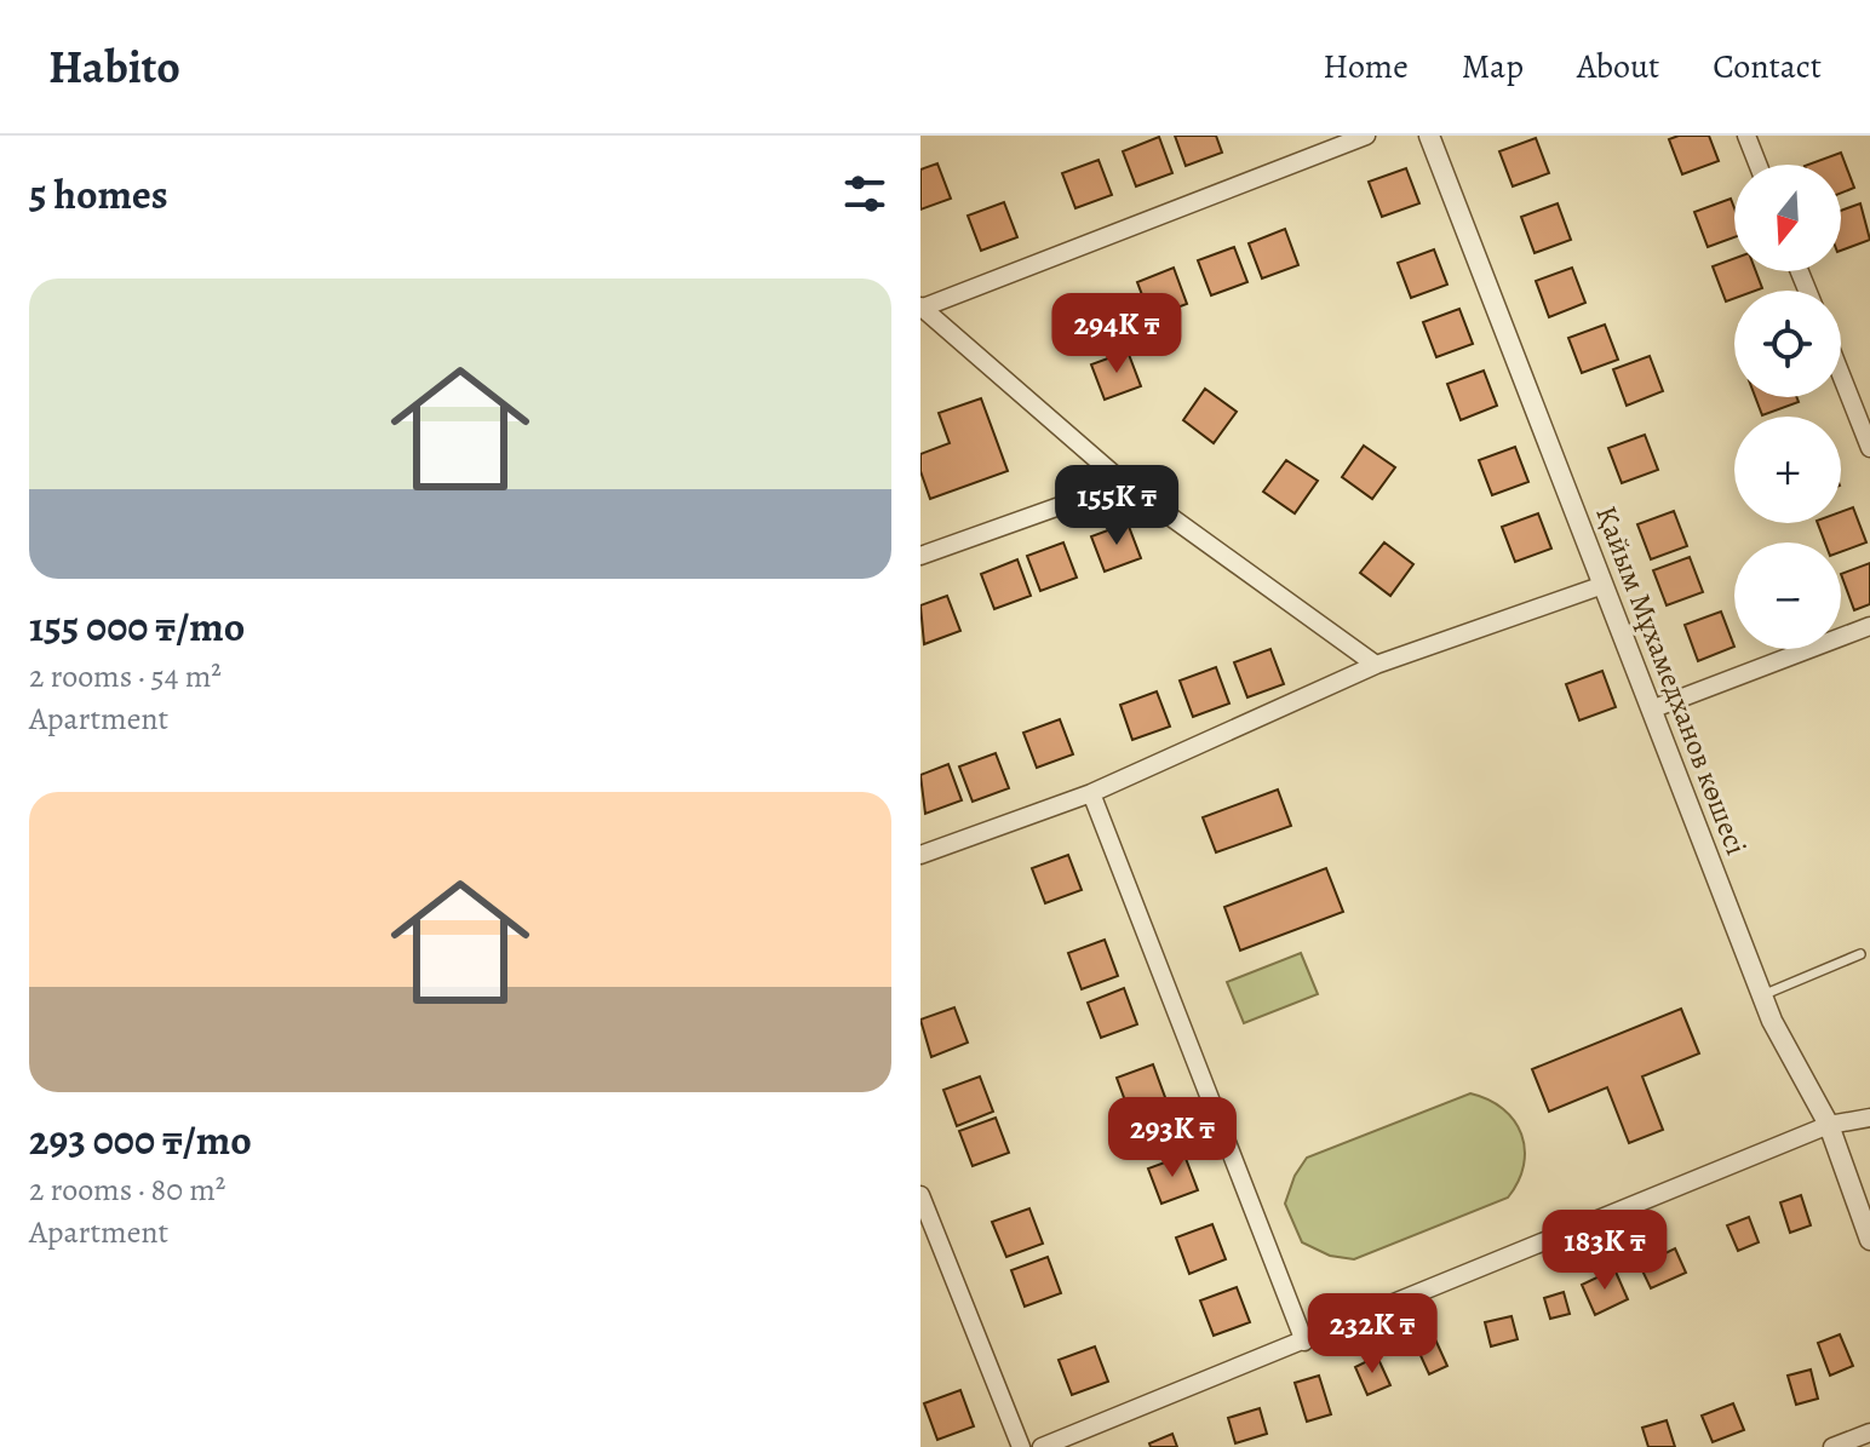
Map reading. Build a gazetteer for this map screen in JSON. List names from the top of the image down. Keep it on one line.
{"streets":{"street":["Қайым Мұхамедханов көшесі"]},"north":"bottom","page":{"header":"Habito","nav":["Home","Map","About","Contact"],"heading":"5 homes","map_buttons":["+","−"],"list":[{"name":"155 000 ₸/mo","note":"2 rooms · 54 m² · Apartment"},{"name":"293 000 ₸/mo","note":"2 rooms · 80 m² · Apartment"}],"price":["294K ₸","155K ₸","293K ₸","183K ₸","232K ₸"]}}
